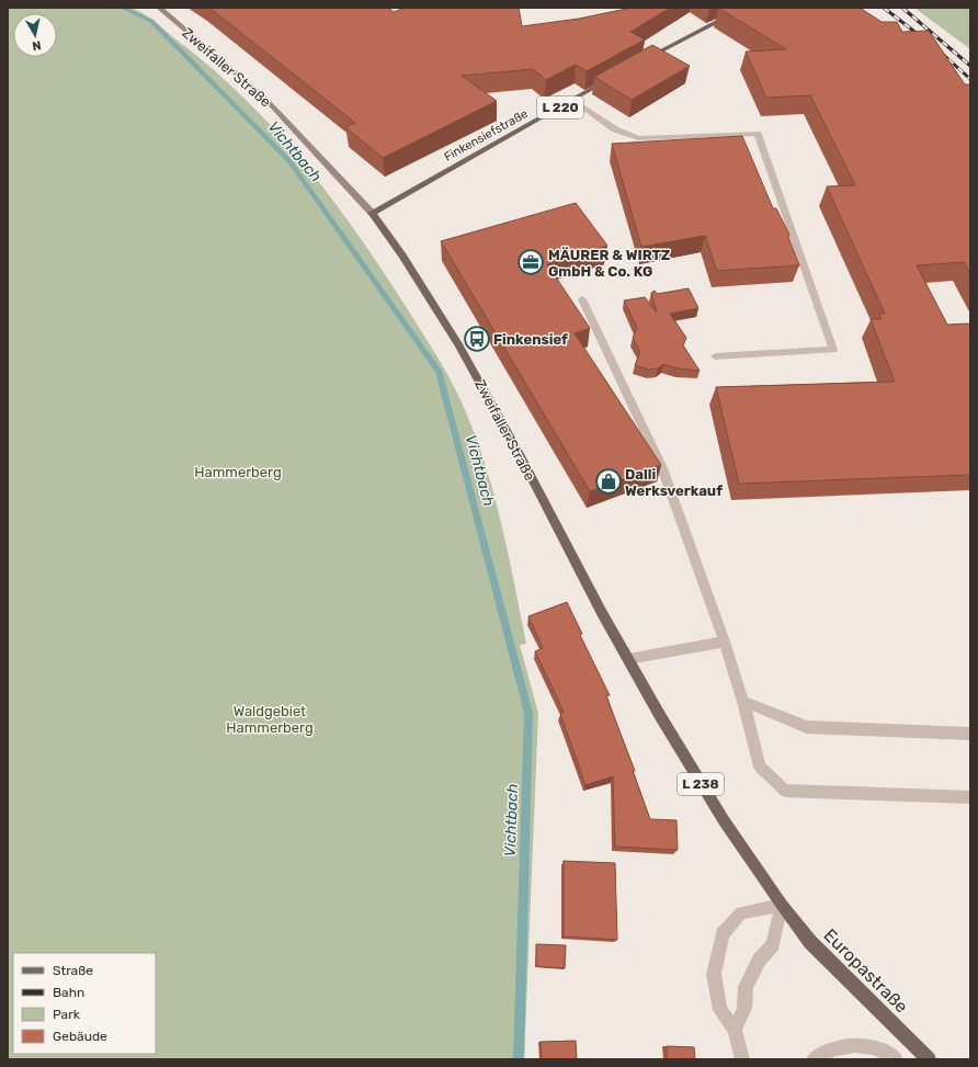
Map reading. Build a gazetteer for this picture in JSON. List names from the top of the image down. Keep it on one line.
{"streets":{"main road":["Zweifaller Straße","L 220","Finkensiefstraße","L 238","Europastraße"]},"crossings":[["Zweifaller Straße","Finkensiefstraße"],["Zweifaller Straße","Europastraße"]],"water":["Vichtbach"],"parks":["Hammerberg","Waldgebiet Hammerberg"],"places":{"office":["MÄURER & WIRTZ GmbH & Co. KG"],"bus stop":["Finkensief"],"shop":["Dalli Werksverkauf"]},"legend":["Straße","Bahn","Park","Gebäude"],"north":"bottom"}
